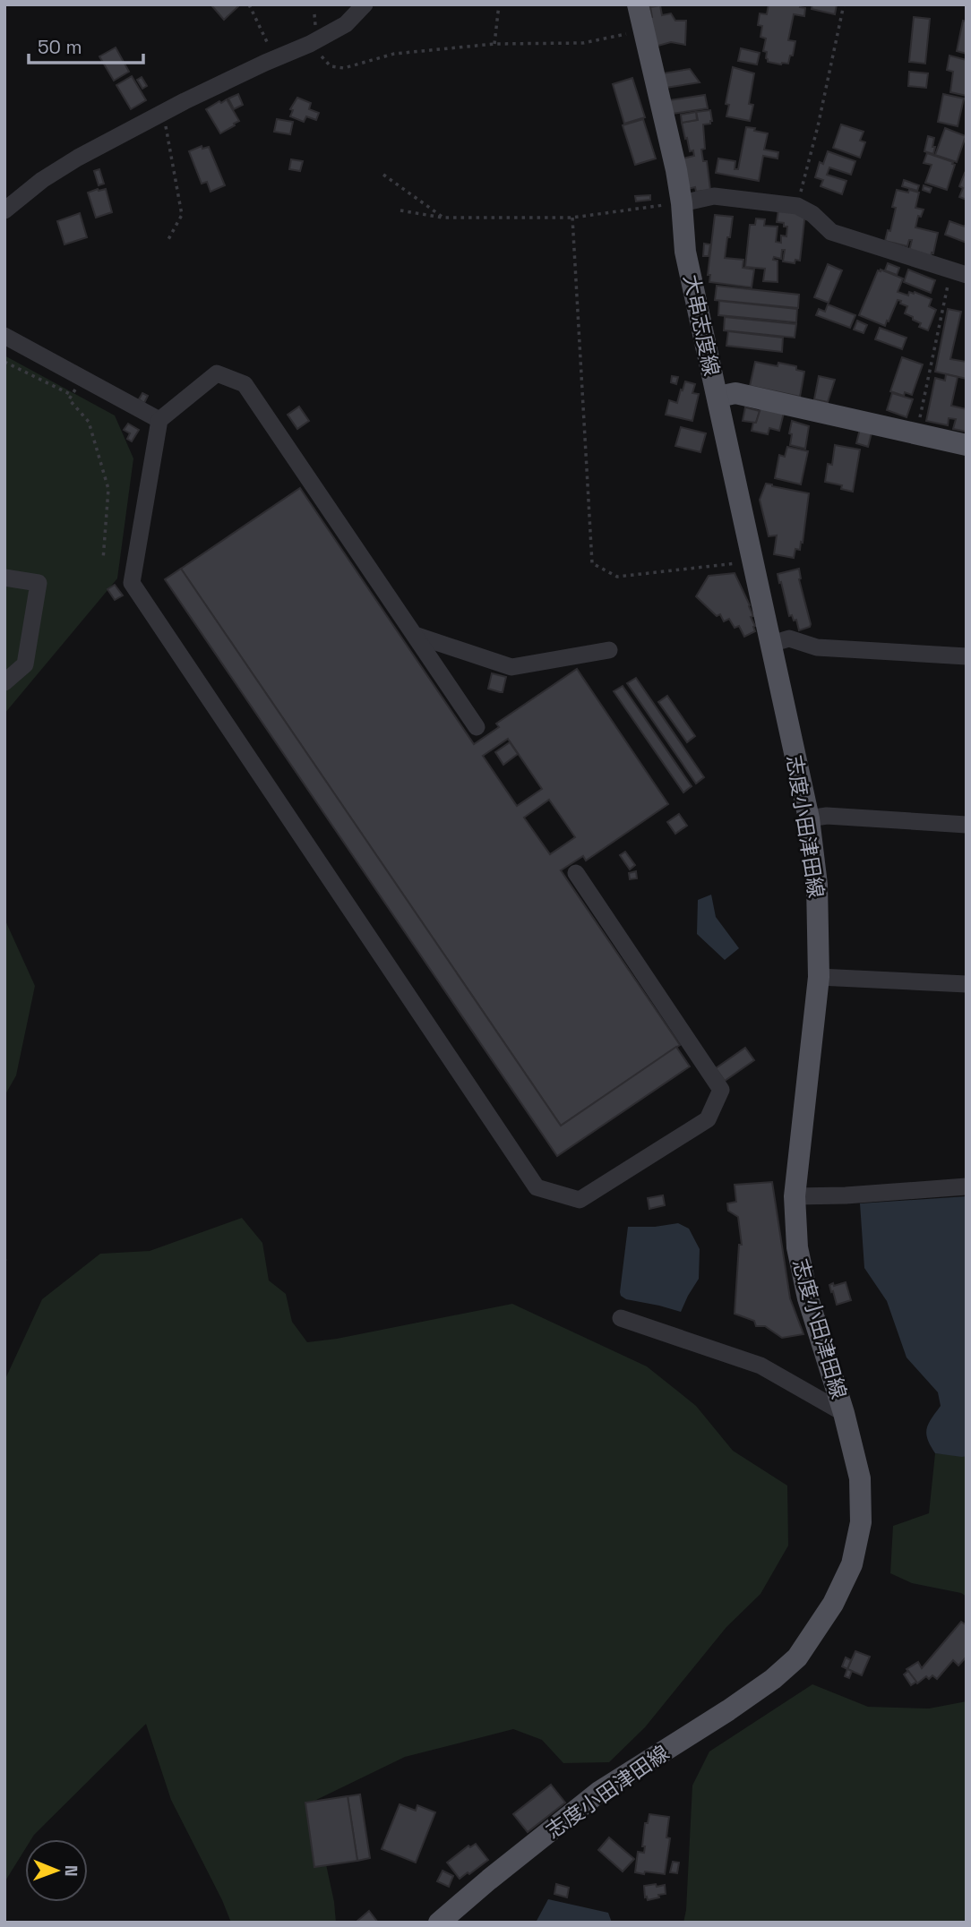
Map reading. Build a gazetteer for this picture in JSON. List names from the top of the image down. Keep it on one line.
{"streets":{"main road":["大串志度線","志度小田津田線"]},"crossings":[["大串志度線","志度小田津田線"]],"scale_bar":"50 m","north":"right"}
